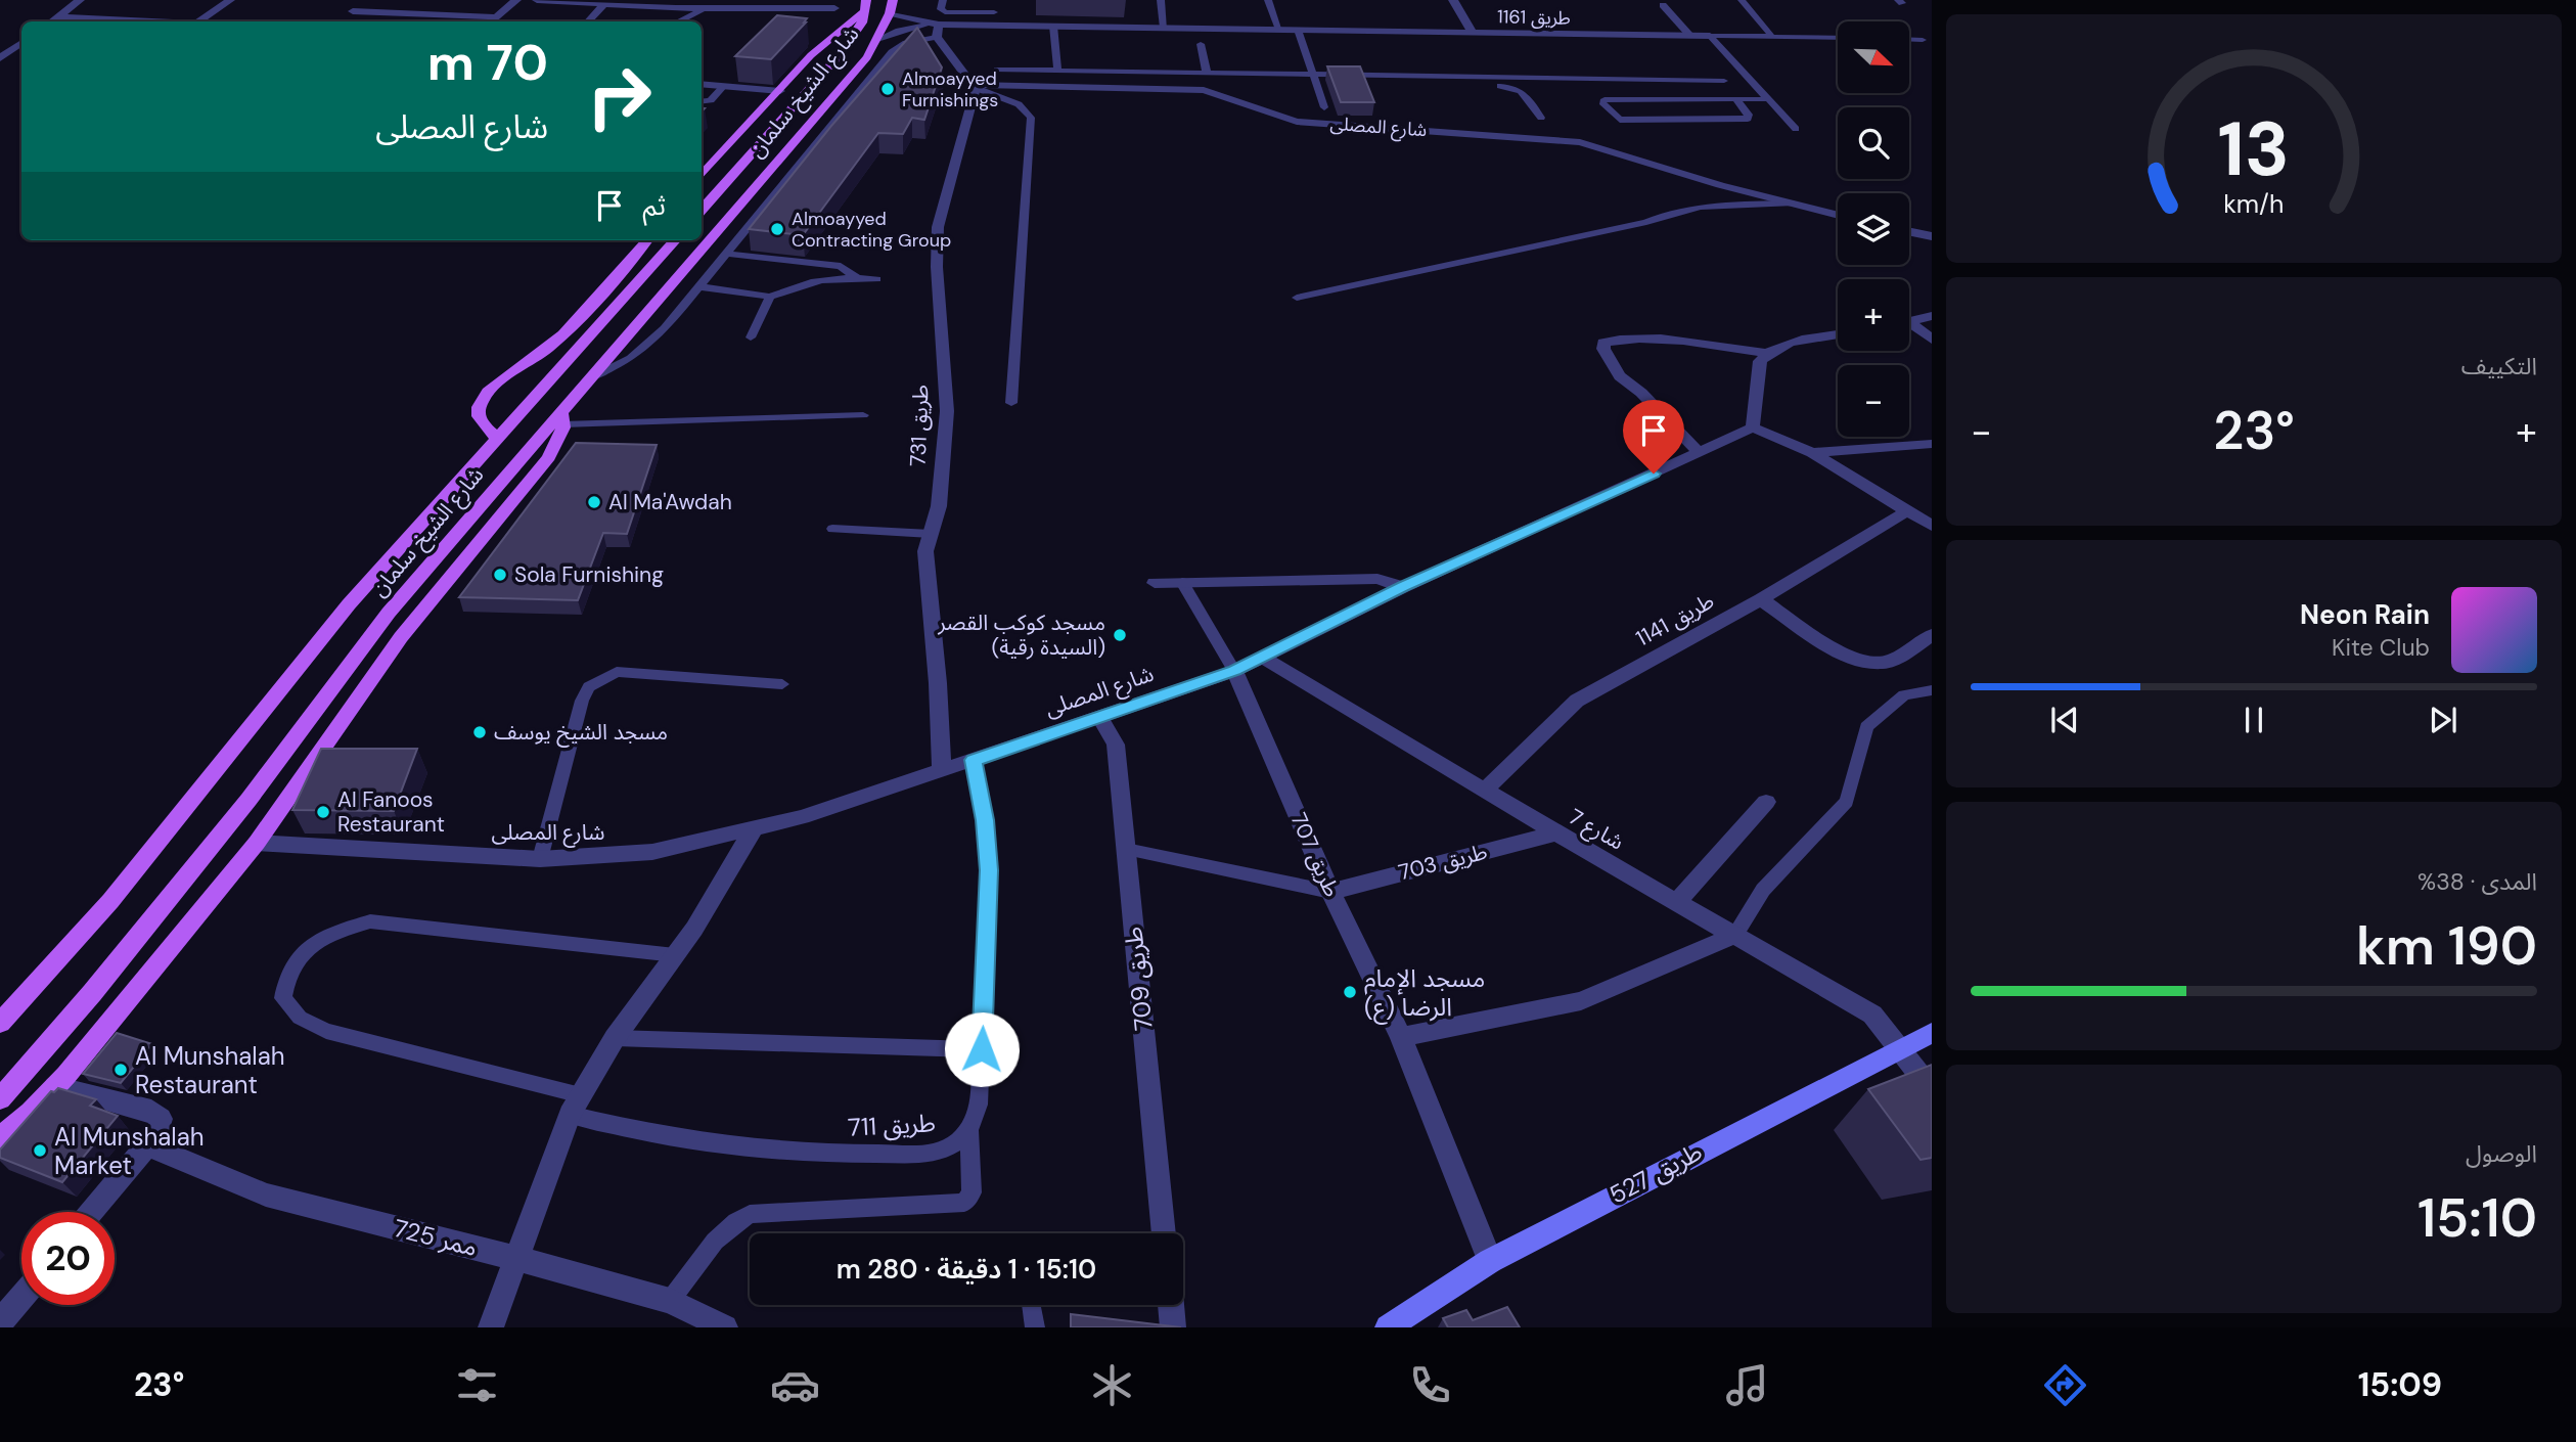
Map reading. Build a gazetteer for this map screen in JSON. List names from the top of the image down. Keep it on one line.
{"streets":{"main road":["شارع الشيخ سلمان"],"street":["طريق 1161","شارع المصلى","طريق 731","طريق 1141","شارع 7","طريق 707","طريق 703","طريق 709","طريق 527","ممر 725"],"lane":["طريق 711"]},"crossings":[["طريق 1161","شارع الشيخ سلمان"],["شارع المصلى","طريق 731"],["شارع المصلى","شارع 7"],["شارع المصلى","طريق 707"],["شارع المصلى","طريق 709"],["طريق 1141","شارع 7"],["شارع 7","طريق 703"],["شارع 7","طريق 527"],["طريق 707","طريق 703"],["طريق 707","طريق 527"]],"places":["Almoayyed Furnishings","Almoayyed Contracting Group","Al Ma'Awdah","Sola Furnishing","مسجد كوكب القصر (السيدة رقية)","مسجد الشيخ يوسف","Al Fanoos Restaurant","مسجد الإمام الرضا (ع)","Al Munshalah Restaurant","Al Munshalah Market"],"north":"bottom right","page":{"map_buttons":["+","−"],"turn":["70 m","شارع المصلى"],"then":"ثم","tile":["التكييف",["المدى · 38%","190 km"],["الوصول","15:10"]],"heat":["−","23°","+"],"song":["Neon Rain","Kite Club"],"limit":"20","trip":"15:10 · 1 دقيقة · 280 m","tabs":["15:09","23°"],"gauge":["13","km/h"]}}
